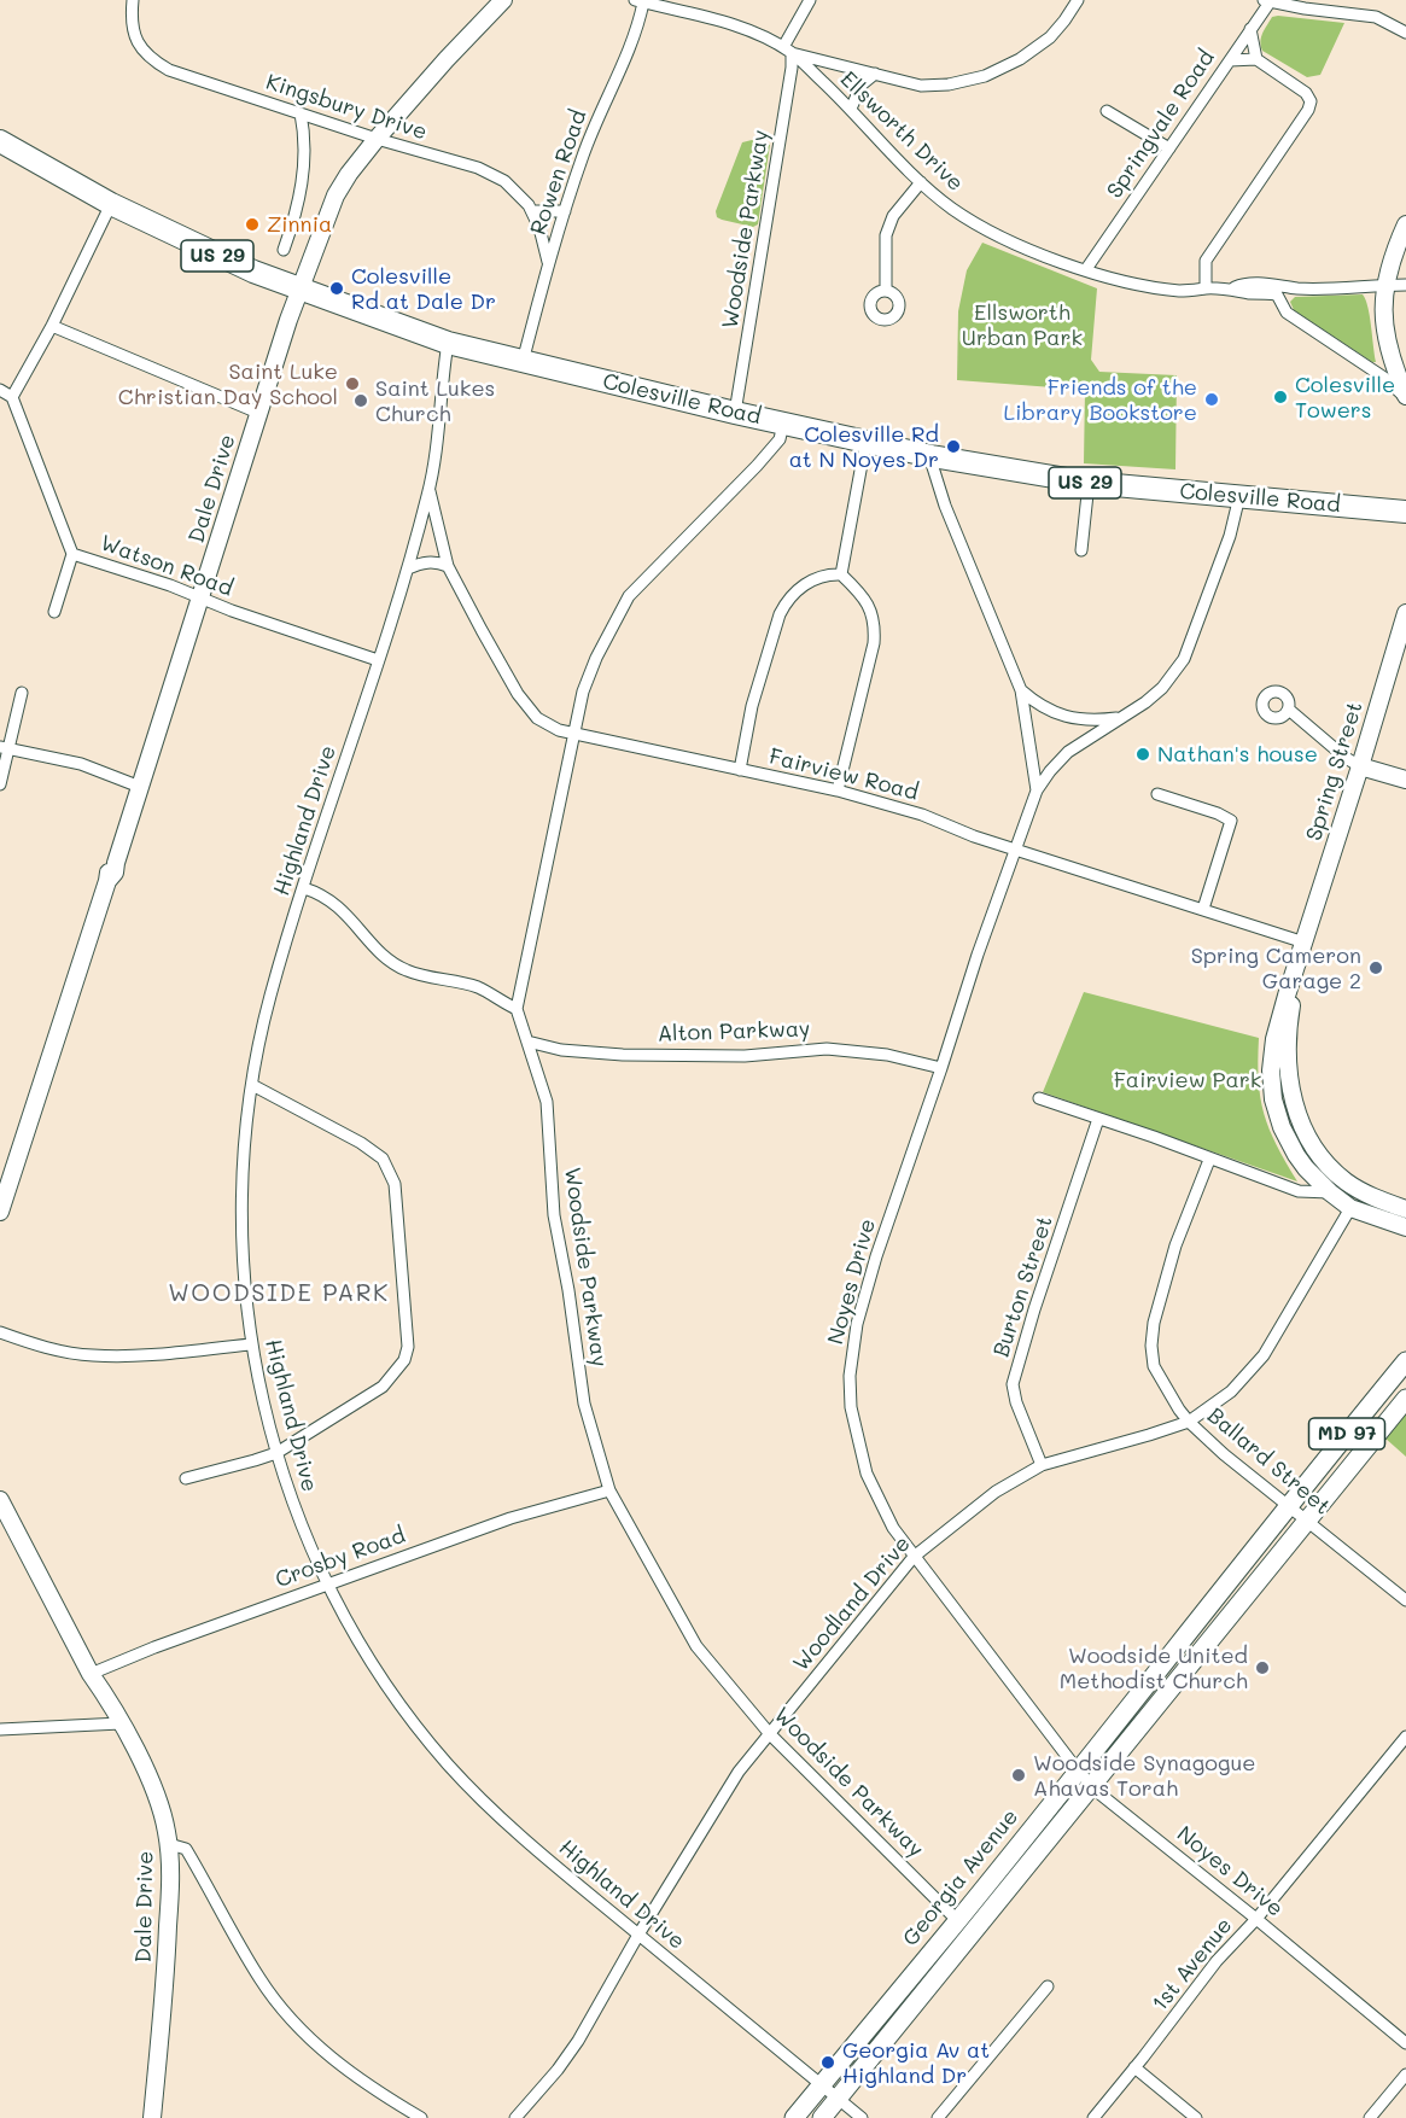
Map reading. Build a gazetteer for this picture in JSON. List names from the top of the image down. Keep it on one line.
{"streets":{"highway":["US 29","Colesville Road"],"main road":["MD 97","Georgia Avenue"],"street":["Kingsbury Drive","Springvale Road","Ellsworth Drive","Rowen Road","Woodside Parkway","Dale Drive","Watson Road","Spring Street","Fairview Road","Highland Drive","Alton Parkway","Noyes Drive","Burton Street","Ballard Street","Crosby Road","Woodland Drive","1st Avenue"]},"crossings":[["Kingsbury Drive","Rowen Road"],["Kingsbury Drive","Dale Drive"],["Springvale Road","Ellsworth Drive"],["Ellsworth Drive","Rowen Road"],["Ellsworth Drive","Woodside Parkway"],["Rowen Road","Colesville Road"],["Woodside Parkway","Colesville Road"],["Woodside Parkway","Alton Parkway"],["Woodside Parkway","Crosby Road"],["Woodside Parkway","Woodland Drive"],["Woodside Parkway","Georgia Avenue"],["Colesville Road","Dale Drive"],["Colesville Road","Highland Drive"],["Colesville Road","Noyes Drive"],["Dale Drive","Watson Road"],["Dale Drive","Crosby Road"],["Watson Road","Highland Drive"],["Spring Street","Fairview Road"],["Spring Street","Woodland Drive"],["Fairview Road","Highland Drive"],["Fairview Road","Noyes Drive"],["Highland Drive","Crosby Road"],["Highland Drive","Woodland Drive"],["Highland Drive","Georgia Avenue"],["Alton Parkway","Noyes Drive"],["Noyes Drive","Woodland Drive"],["Noyes Drive","Georgia Avenue"],["Noyes Drive","1st Avenue"],["Burton Street","Woodland Drive"],["Ballard Street","Woodland Drive"],["Ballard Street","Georgia Avenue"]],"districts":["WOODSIDE PARK"],"parks":["Ellsworth Urban Park","Fairview Park"],"places":["Zinnia","Colesville Rd at Dale Dr","Saint Luke Christian Day School","Colesville Towers","Friends of the Library Bookstore","Saint Lukes Church","Colesville Rd at N Noyes Dr","Nathan's house","Spring Cameron Garage 2","Woodside United Methodist Church","Woodside Synagogue Ahavas Torah","Georgia Av at Highland Dr"]}
